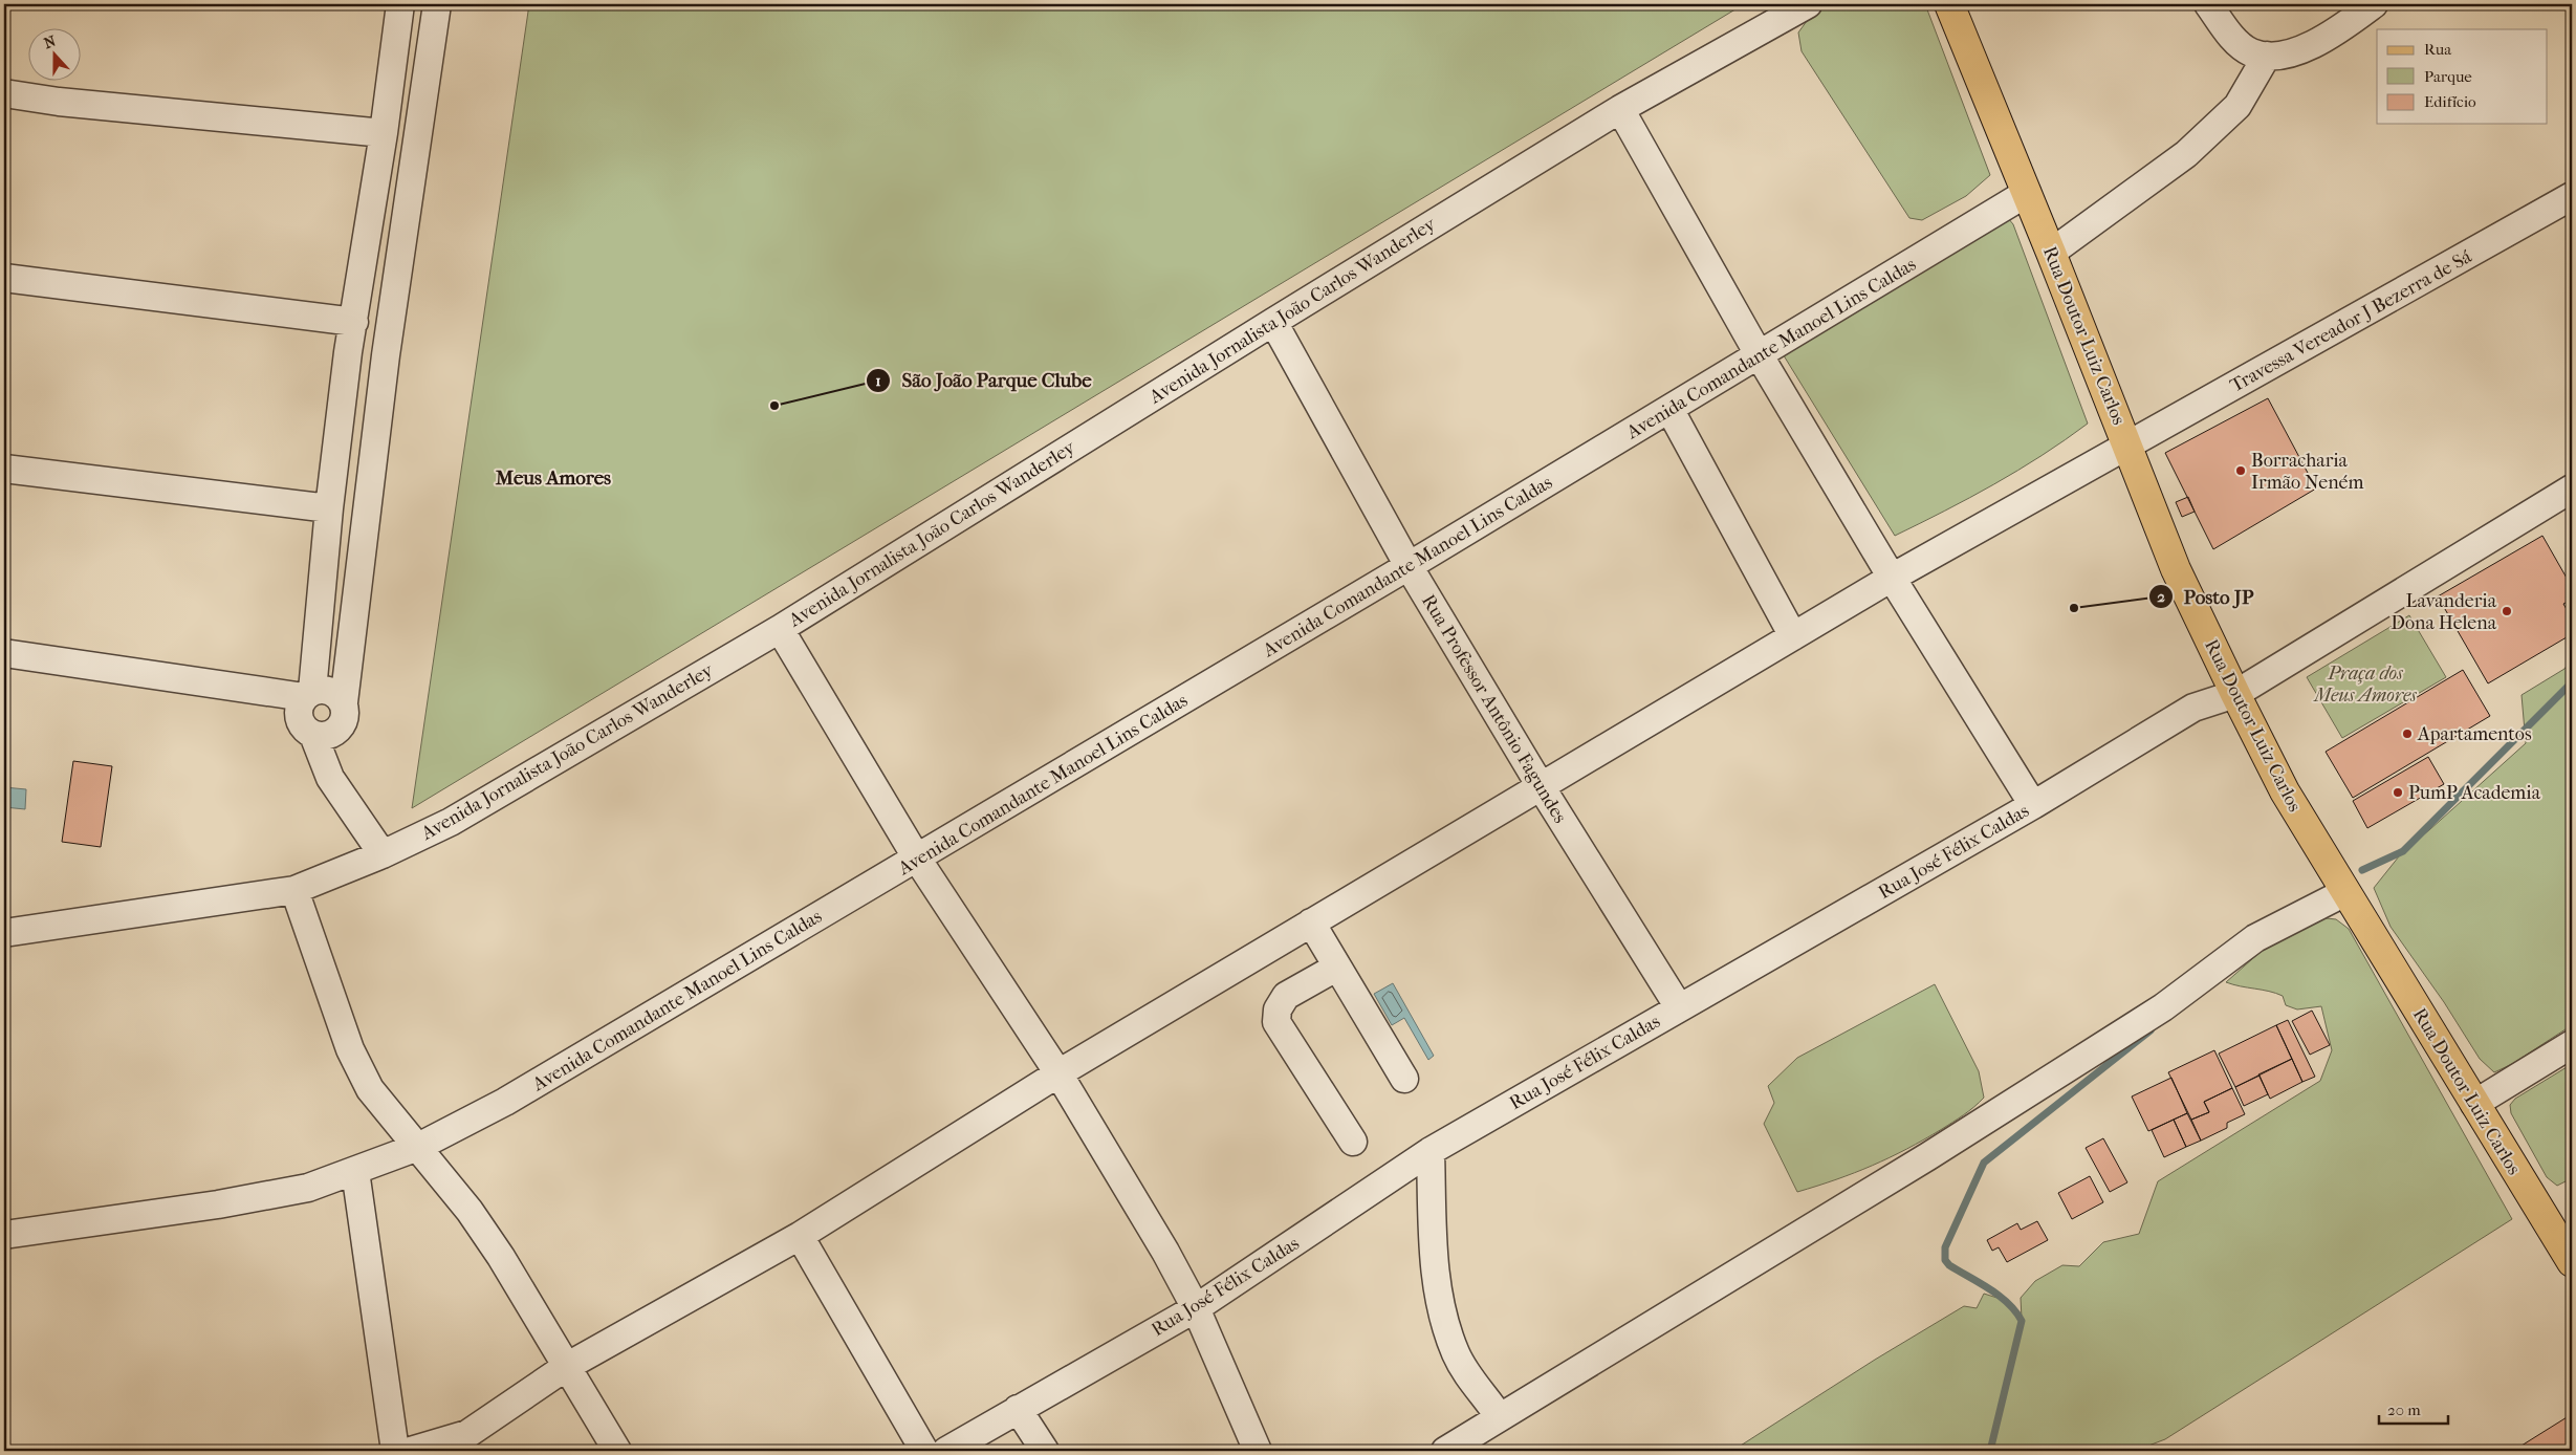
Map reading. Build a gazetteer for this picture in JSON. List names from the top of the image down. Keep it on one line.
{"streets":{"main road":["Rua Doutor Luiz Carlos"],"street":["Avenida Jornalista João Carlos Wanderley","Travessa Vereador J Bezerra de Sá","Avenida Comandante Manoel Lins Caldas","Rua Professor Antônio Fagundes","Rua José Félix Caldas"]},"crossings":[["Avenida Jornalista João Carlos Wanderley","Rua Professor Antônio Fagundes"],["Travessa Vereador J Bezerra de Sá","Rua Doutor Luiz Carlos"],["Travessa Vereador J Bezerra de Sá","Rua Professor Antônio Fagundes"],["Rua Doutor Luiz Carlos","Avenida Comandante Manoel Lins Caldas"],["Rua Doutor Luiz Carlos","Rua José Félix Caldas"],["Avenida Comandante Manoel Lins Caldas","Rua Professor Antônio Fagundes"],["Rua Professor Antônio Fagundes","Rua José Félix Caldas"]],"districts":["Meus Amores"],"parks":["Praça dos Meus Amores"],"places":["São João Parque Clube","Borracharia Irmão Neném","Posto JP","Lavanderia Dona Helena","Apartamentos","PumP Academia"],"legend":["Rua","Parque","Edifício"],"scale_bar":"20 m","north":"top"}
